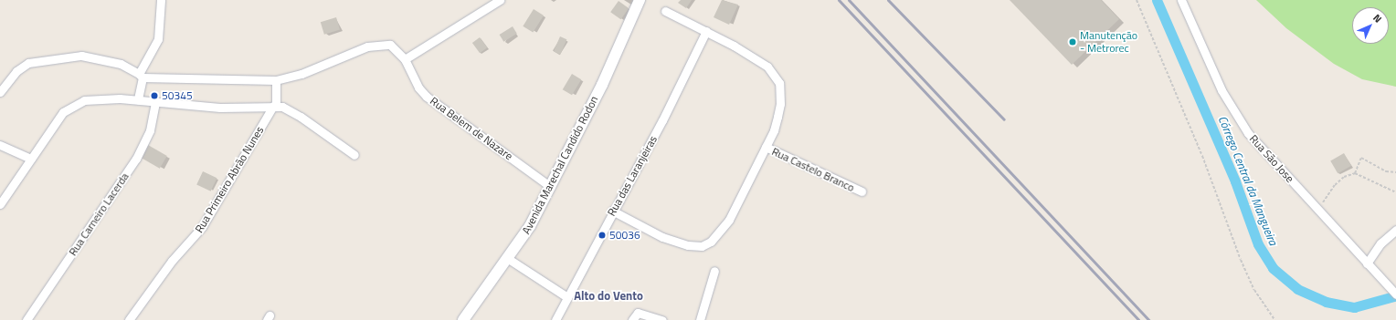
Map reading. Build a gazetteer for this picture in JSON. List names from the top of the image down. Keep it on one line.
{"streets":{"street":["Rua Belem de Nazare","Rua São Jose","Avenida Marechal Candido Rodon","Rua Castelo Branco","Rua das Laranjeiras","Rua Primeiro Abrão Nunes","Rua Carneiro Lacerda"]},"crossings":[["Rua Belem de Nazare","Avenida Marechal Candido Rodon"],["Rua Castelo Branco","Rua das Laranjeiras"]],"districts":["Alto do Vento"],"water":["Córrego Central da Mangueira"],"places":["Manutenção - Metrorec","50345","50036"],"north":"top right"}
